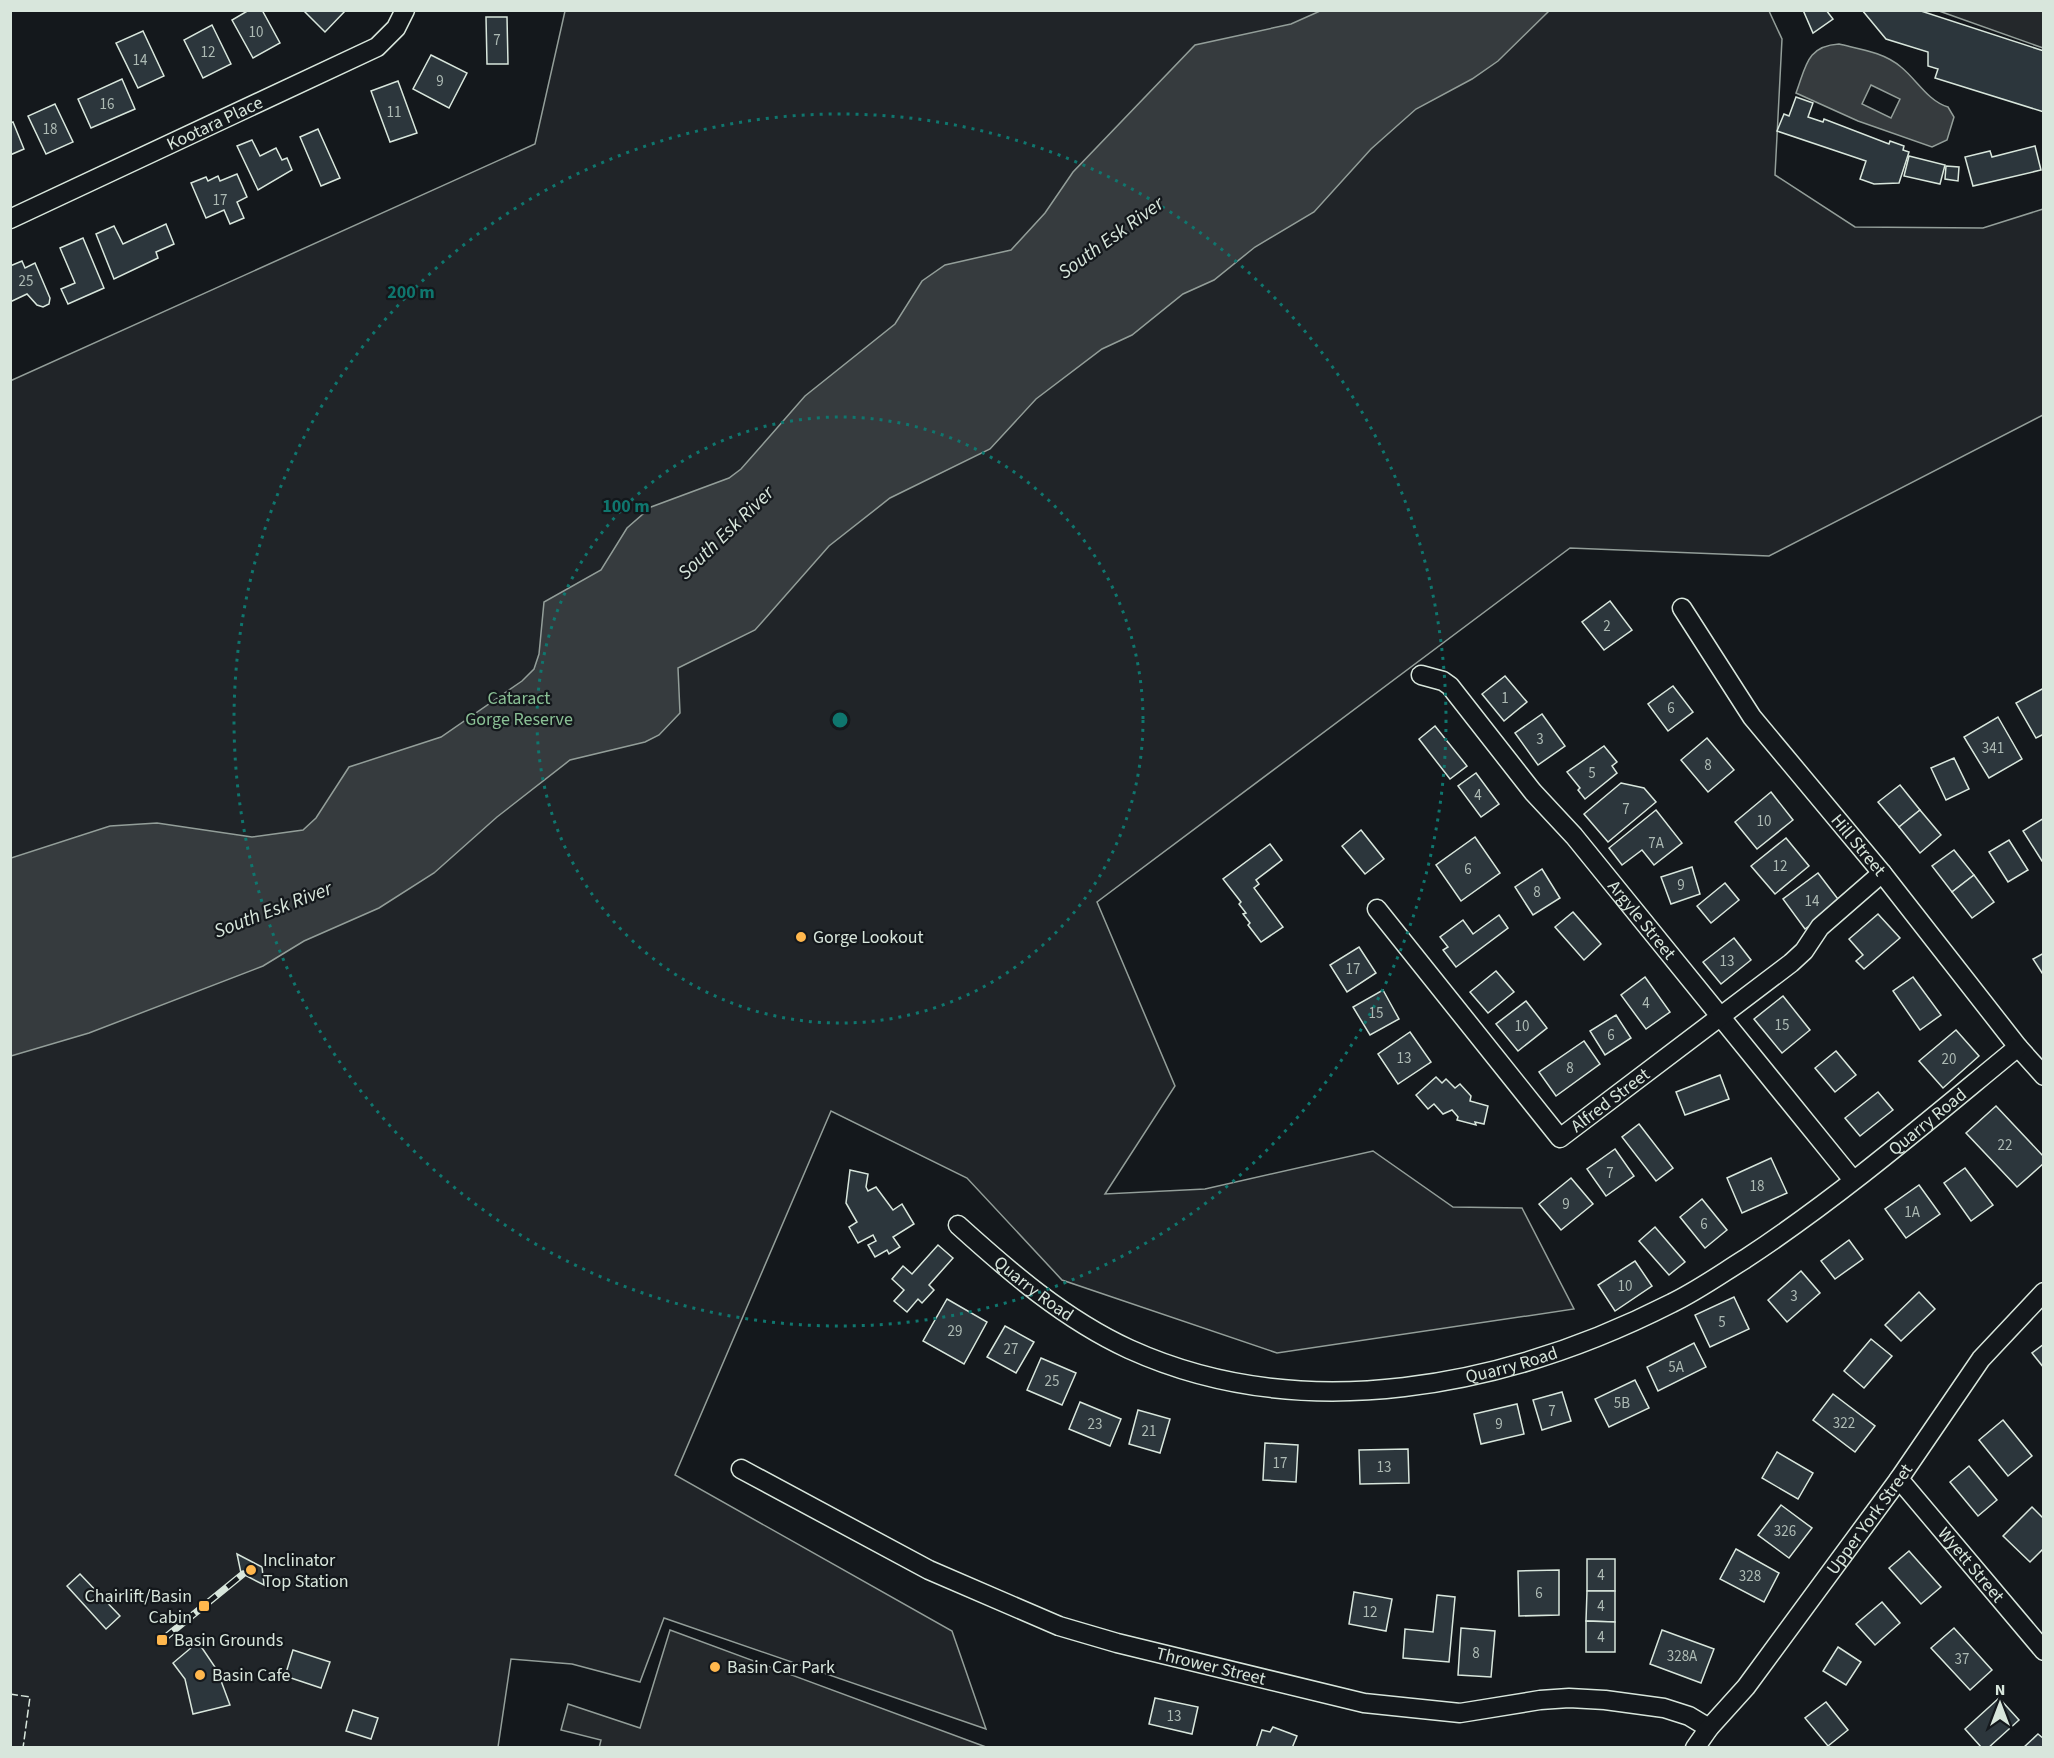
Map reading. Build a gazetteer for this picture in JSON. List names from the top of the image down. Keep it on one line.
{"streets":{"street":["Kootara Place","Hill Street","Argyle Street","Alfred Street","Quarry Road","Upper York Street","Wyett Street","Thrower Street"]},"crossings":[["Hill Street","Alfred Street"],["Hill Street","Quarry Road"],["Argyle Street","Alfred Street"],["Argyle Street","Quarry Road"],["Upper York Street","Wyett Street"],["Upper York Street","Thrower Street"]],"water":["South Esk River"],"parks":["Cataract Gorge Reserve"],"places":{"other":["Gorge Lookout","Inclinator Top Station","Basin Car Park","Basin Cafe"],"transit":["Chairlift/Basin Cabin","Basin Grounds"]},"house_numbers":["10","7","12","14","9","16","11","18","17","25","2","1","6","3","341","8","5","4","7","10","7A","12","6","9","8","14","13","17","4","15","15","10","6","13","20","8","22","7","18","9","1A","6","10","3","5","29","27","5A","25","5B","7","322","23","9","21","17","13","326","4","328","6","4","12","4","8","328A","37","13"],"north":"top","rings":["200 m","100 m"]}
